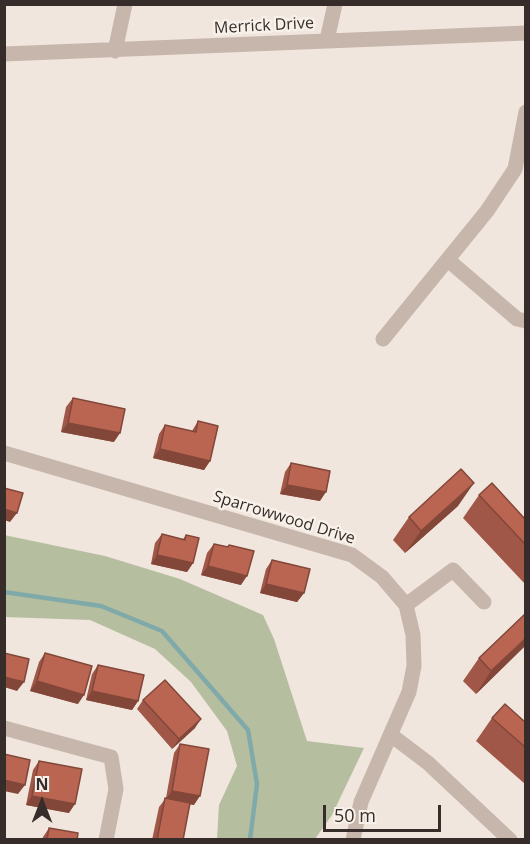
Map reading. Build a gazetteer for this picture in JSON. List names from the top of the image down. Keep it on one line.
{"streets":{"street":["Merrick Drive","Sparrowwood Drive"]},"scale_bar":"50 m","north":"top"}
